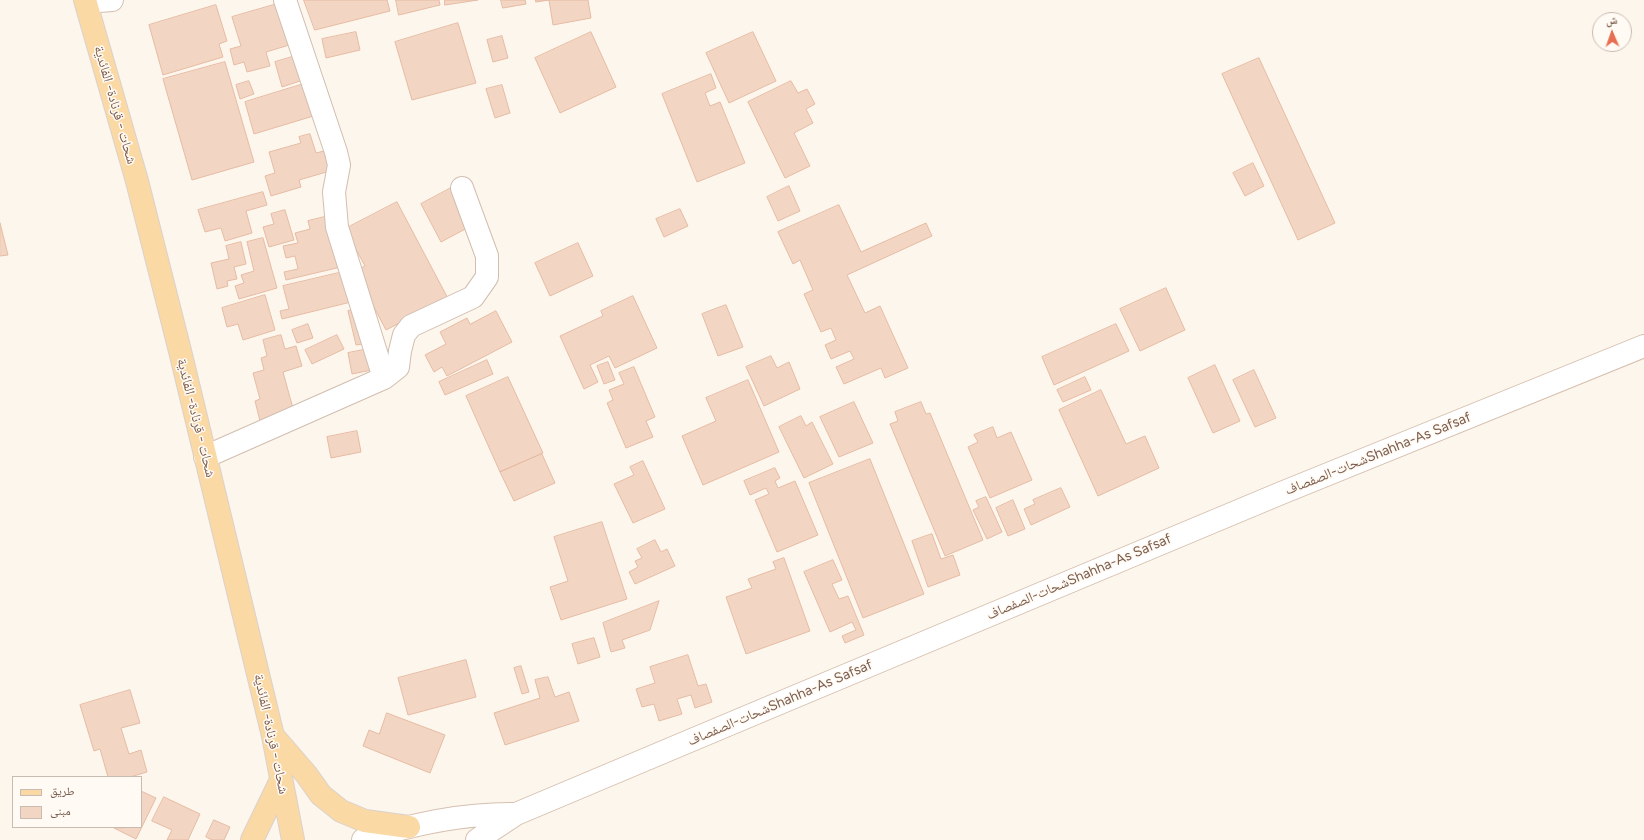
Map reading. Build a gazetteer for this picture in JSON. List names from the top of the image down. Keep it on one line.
{"streets":{"main road":["شحات - قرنادة- الفائدية","شحات-الصفصافShahha-As Safsaf"]},"legend":["طريق","مبنى"],"north":"top"}
